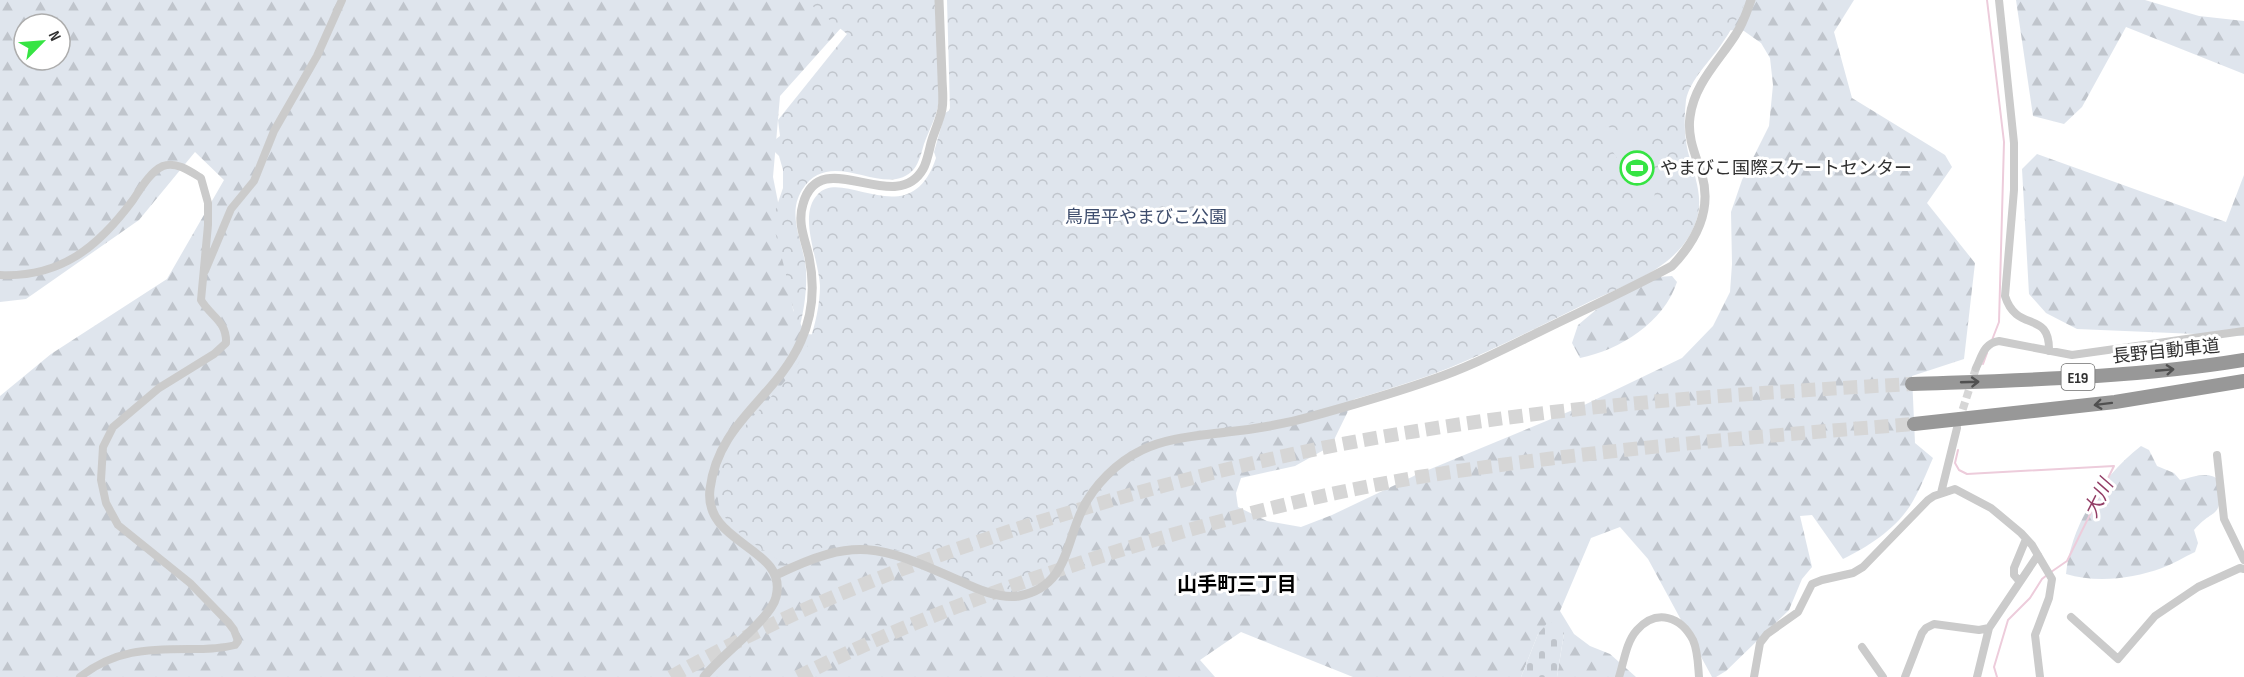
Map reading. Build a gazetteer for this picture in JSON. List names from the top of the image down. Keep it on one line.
{"streets":{"highway":["長野自動車道","E19"]},"districts":["山手町三丁目"],"water":["大川"],"parks":["鳥居平やまびこ公園"],"places":{"sports":["やまびこ国際スケートセンター"]},"north":"top right"}
